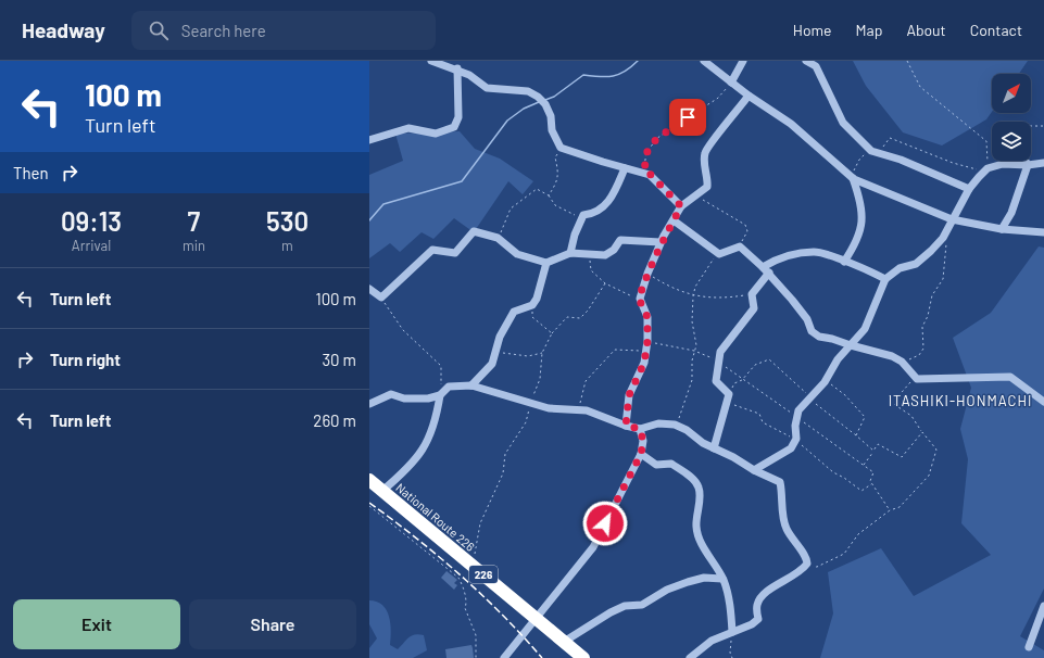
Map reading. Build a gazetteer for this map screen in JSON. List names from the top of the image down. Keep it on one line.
{"streets":{"highway":["National Route 226","226"]},"districts":["ITASHIKI-HONMACHI"],"north":"top right","page":{"header":"Headway","search":"Search here","nav":["Home","Map","About","Contact"],"turn":["100 m","Turn left"],"then":"Then","eta":["09:13","Arrival","7","min","530","m"],"list":[{"name":"Turn left","value":"100 m"},{"name":"Turn right","value":"30 m"},{"name":"Turn left","value":"260 m"}],"buttons":["Exit","Share"]}}
